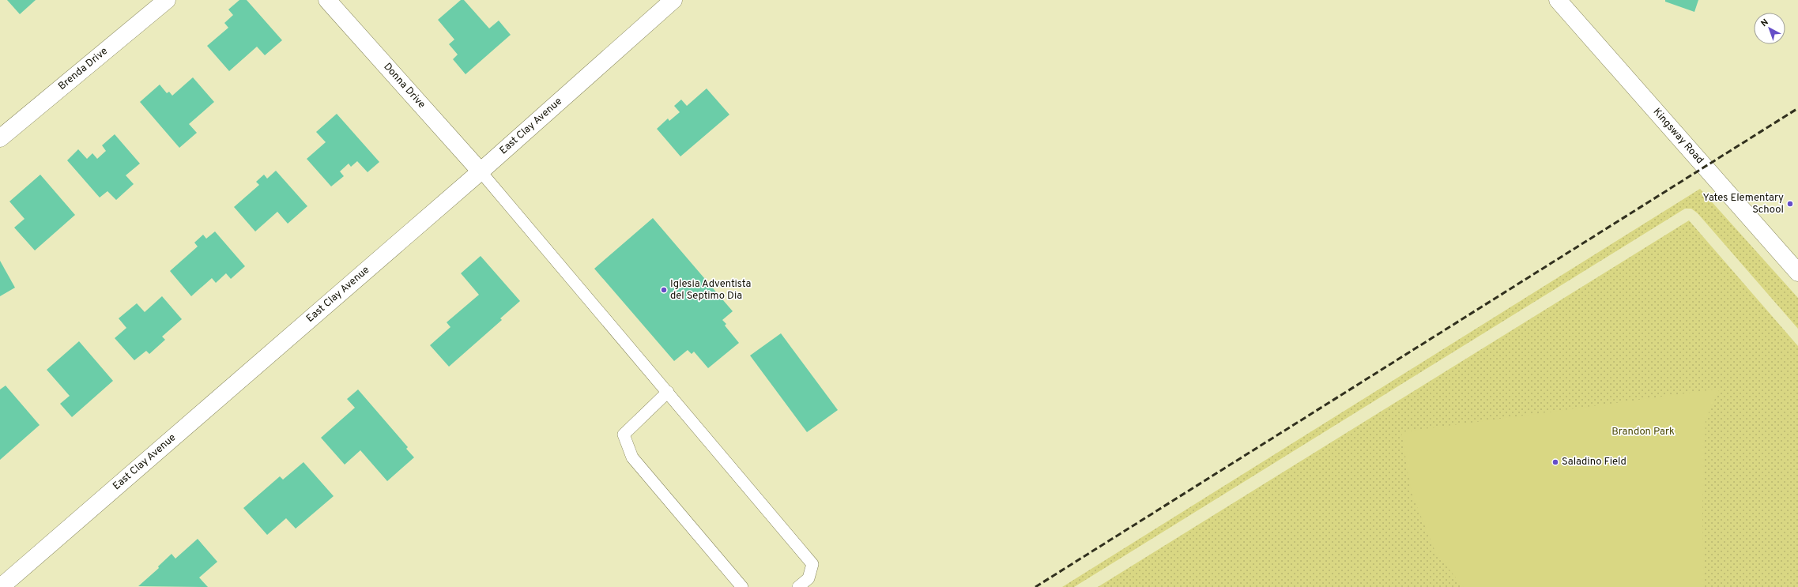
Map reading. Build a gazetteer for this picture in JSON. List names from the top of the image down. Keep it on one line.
{"streets":{"street":["Brenda Drive","Donna Drive","East Clay Avenue","Kingsway Road"]},"crossings":[["Donna Drive","East Clay Avenue"]],"parks":["Brandon Park"],"places":["Yates Elementary School","Iglesia Adventista del Septimo Dia","Saladino Field"],"north":"top left"}
